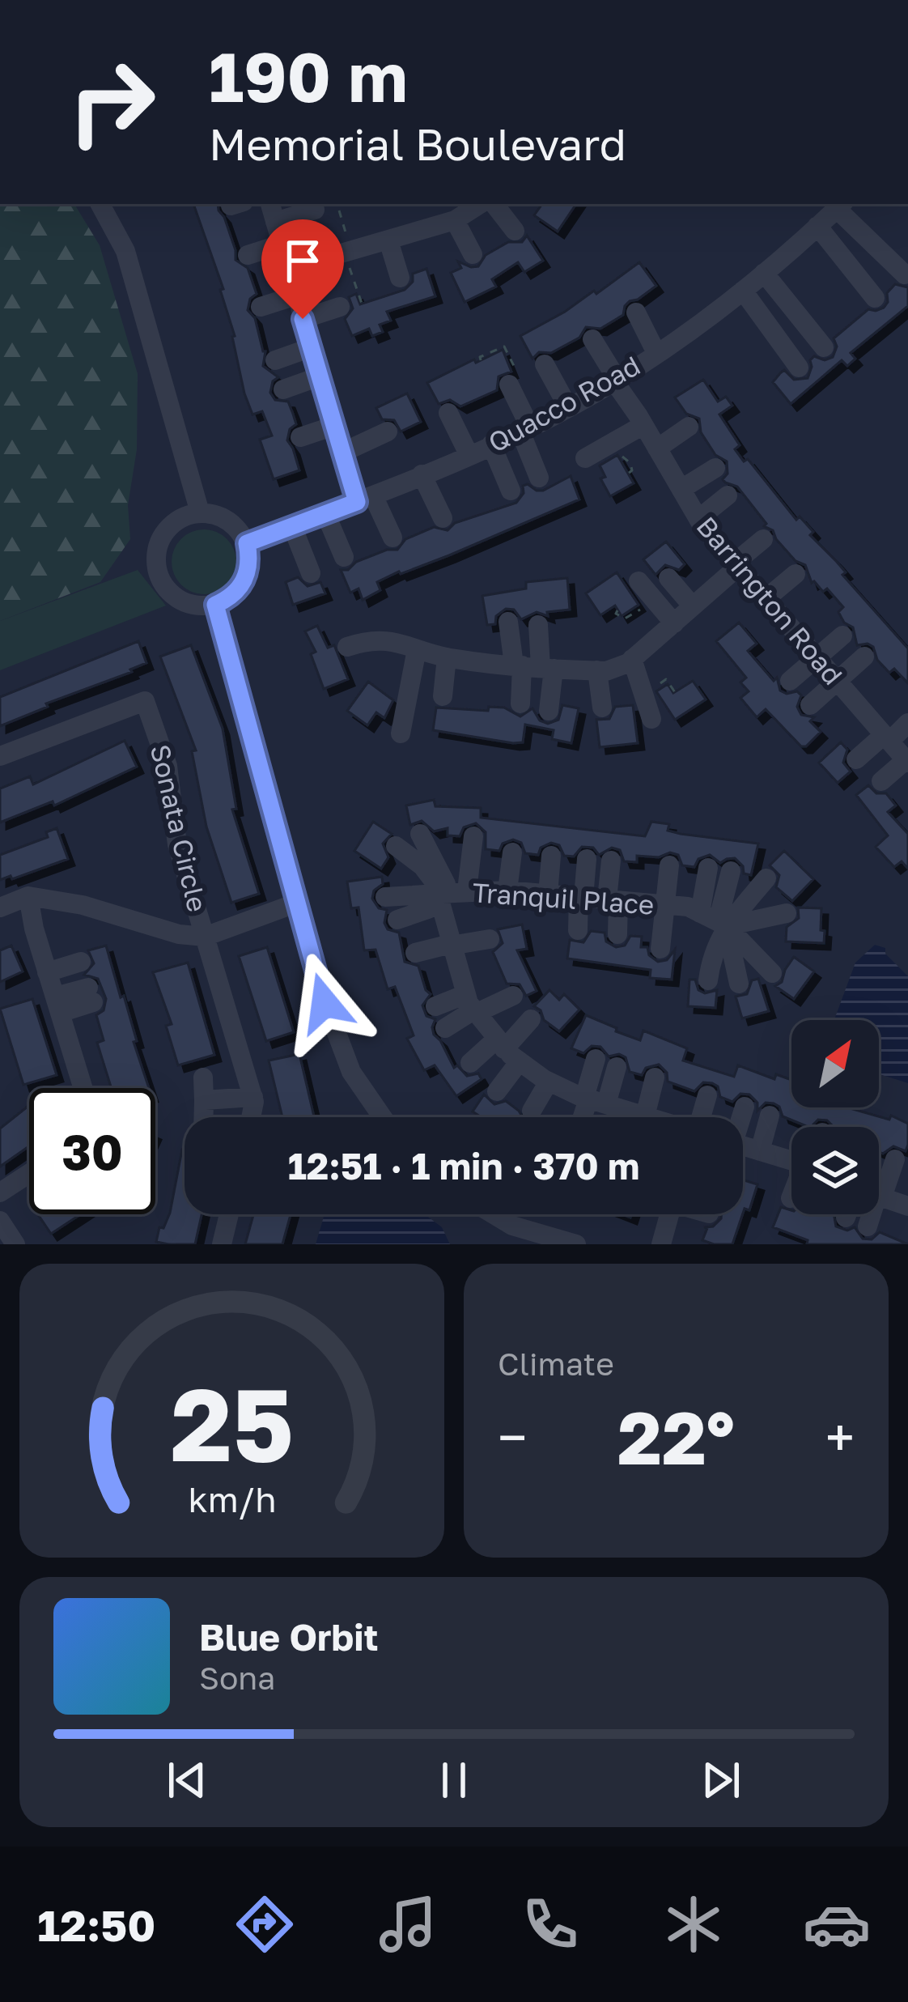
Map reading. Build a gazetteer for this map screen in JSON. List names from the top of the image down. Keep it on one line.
{"streets":{"street":["Quacco Road","Barrington Road","Sonata Circle","Tranquil Place"]},"crossings":[["Quacco Road","Barrington Road"]],"north":"top right","page":{"turn":["190 m","Memorial Boulevard"],"limit":"30","trip":"12:51 · 1 min · 370 m","tile":"Climate","heat":["−","22°","+"],"song":["Blue Orbit","Sona"],"tabs":"12:50","gauge":["25","km/h"]}}
